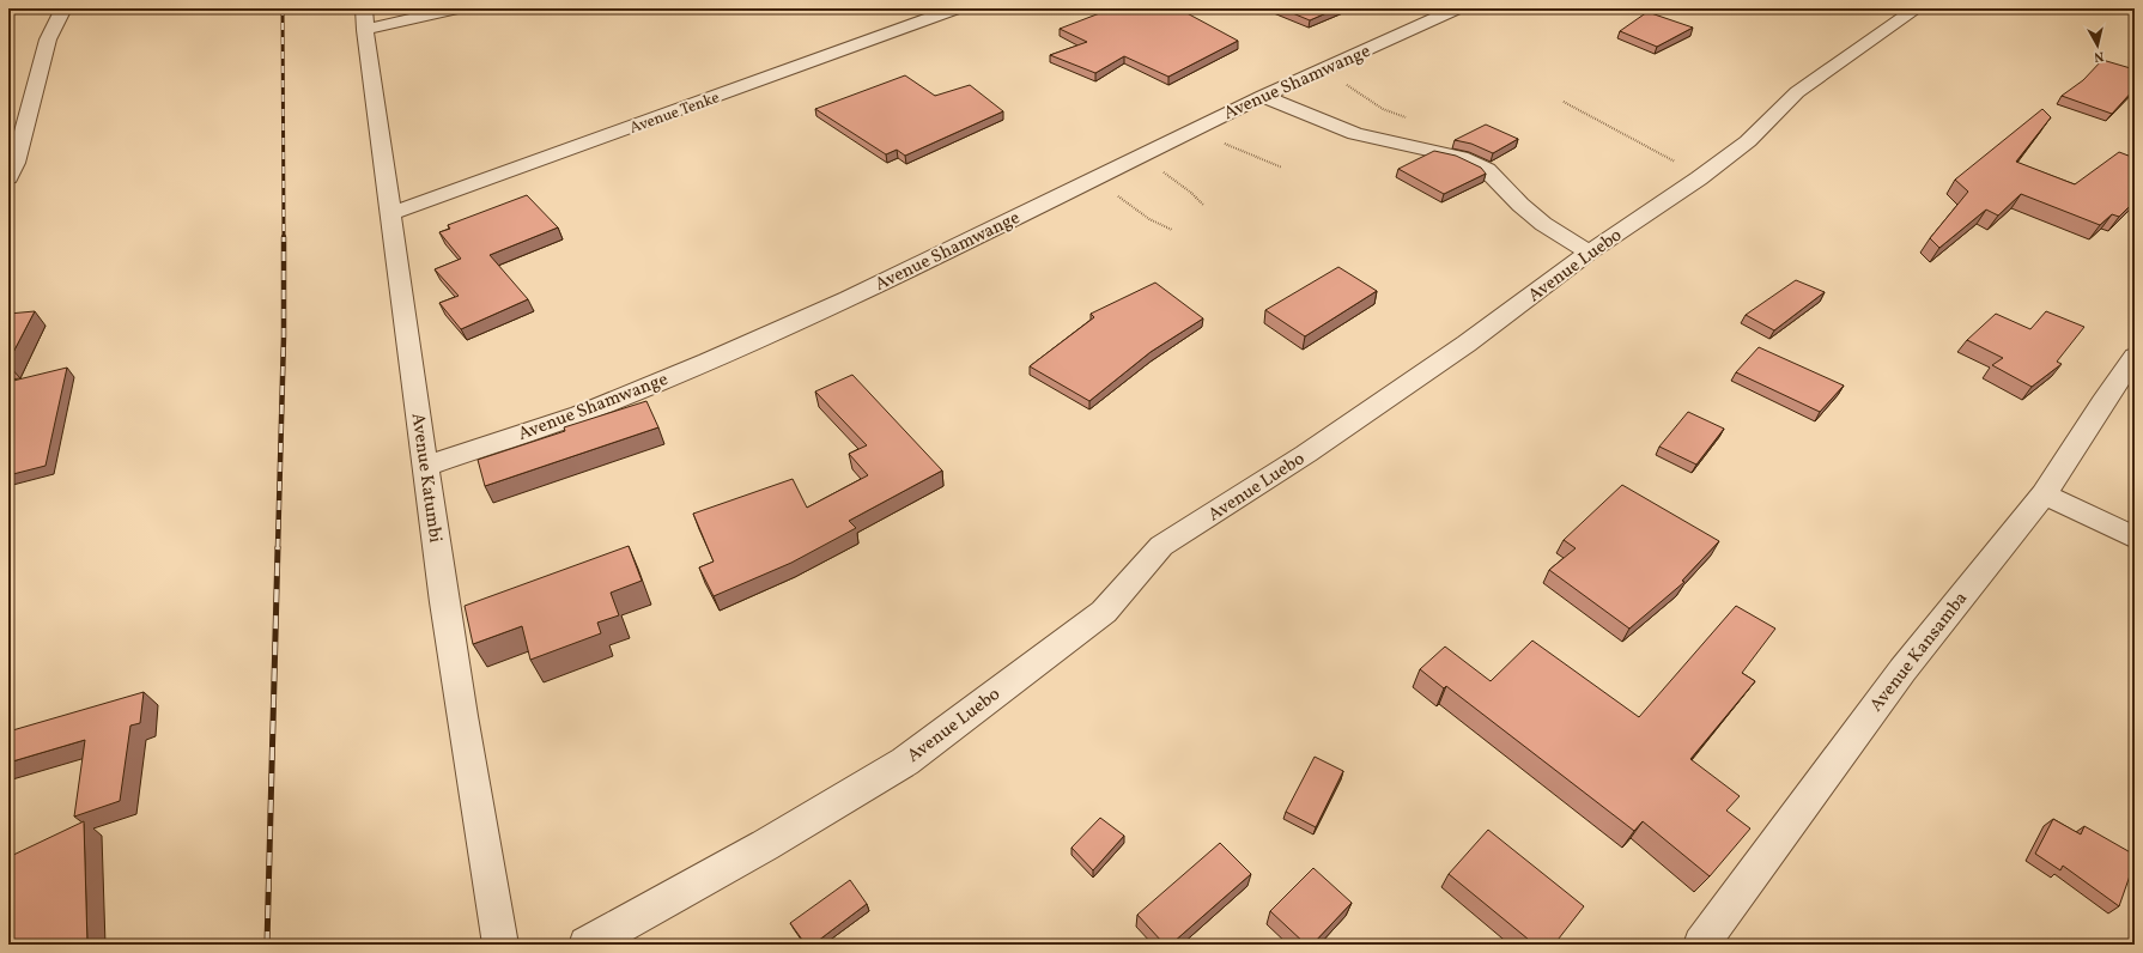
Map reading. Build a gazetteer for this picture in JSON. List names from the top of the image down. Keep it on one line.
{"streets":{"street":["Avenue Shamwange","Avenue Tenke","Avenue Luebo","Avenue Katumbi","Avenue Kansamba"]},"crossings":[["Avenue Shamwange","Avenue Katumbi"],["Avenue Tenke","Avenue Katumbi"]],"north":"bottom"}
